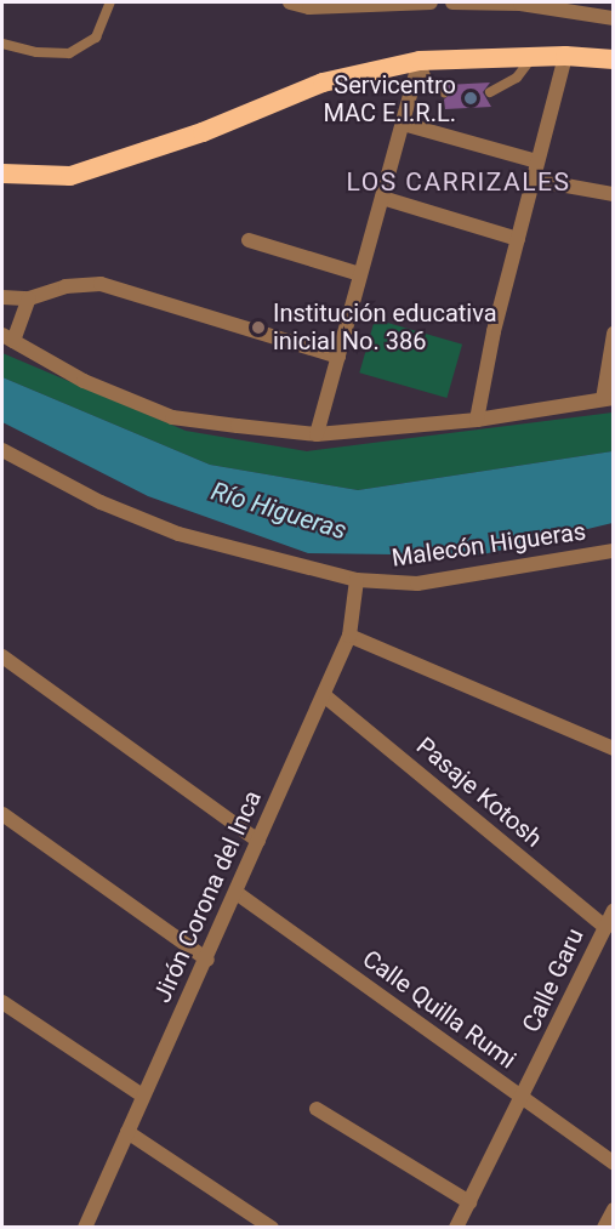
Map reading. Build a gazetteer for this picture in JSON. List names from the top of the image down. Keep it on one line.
{"streets":{"street":["Malecón Higueras","Pasaje Kotosh","Jirón Corona del Inca","Calle Garu","Calle Quilla Rumi"]},"crossings":[["Malecón Higueras","Jirón Corona del Inca"],["Pasaje Kotosh","Jirón Corona del Inca"],["Pasaje Kotosh","Calle Garu"],["Jirón Corona del Inca","Calle Quilla Rumi"],["Calle Garu","Calle Quilla Rumi"]],"districts":["LOS CARRIZALES"],"water":["Río Higueras"],"places":["Servicentro MAC E.I.R.L.","Institución educativa inicial No. 386"]}
